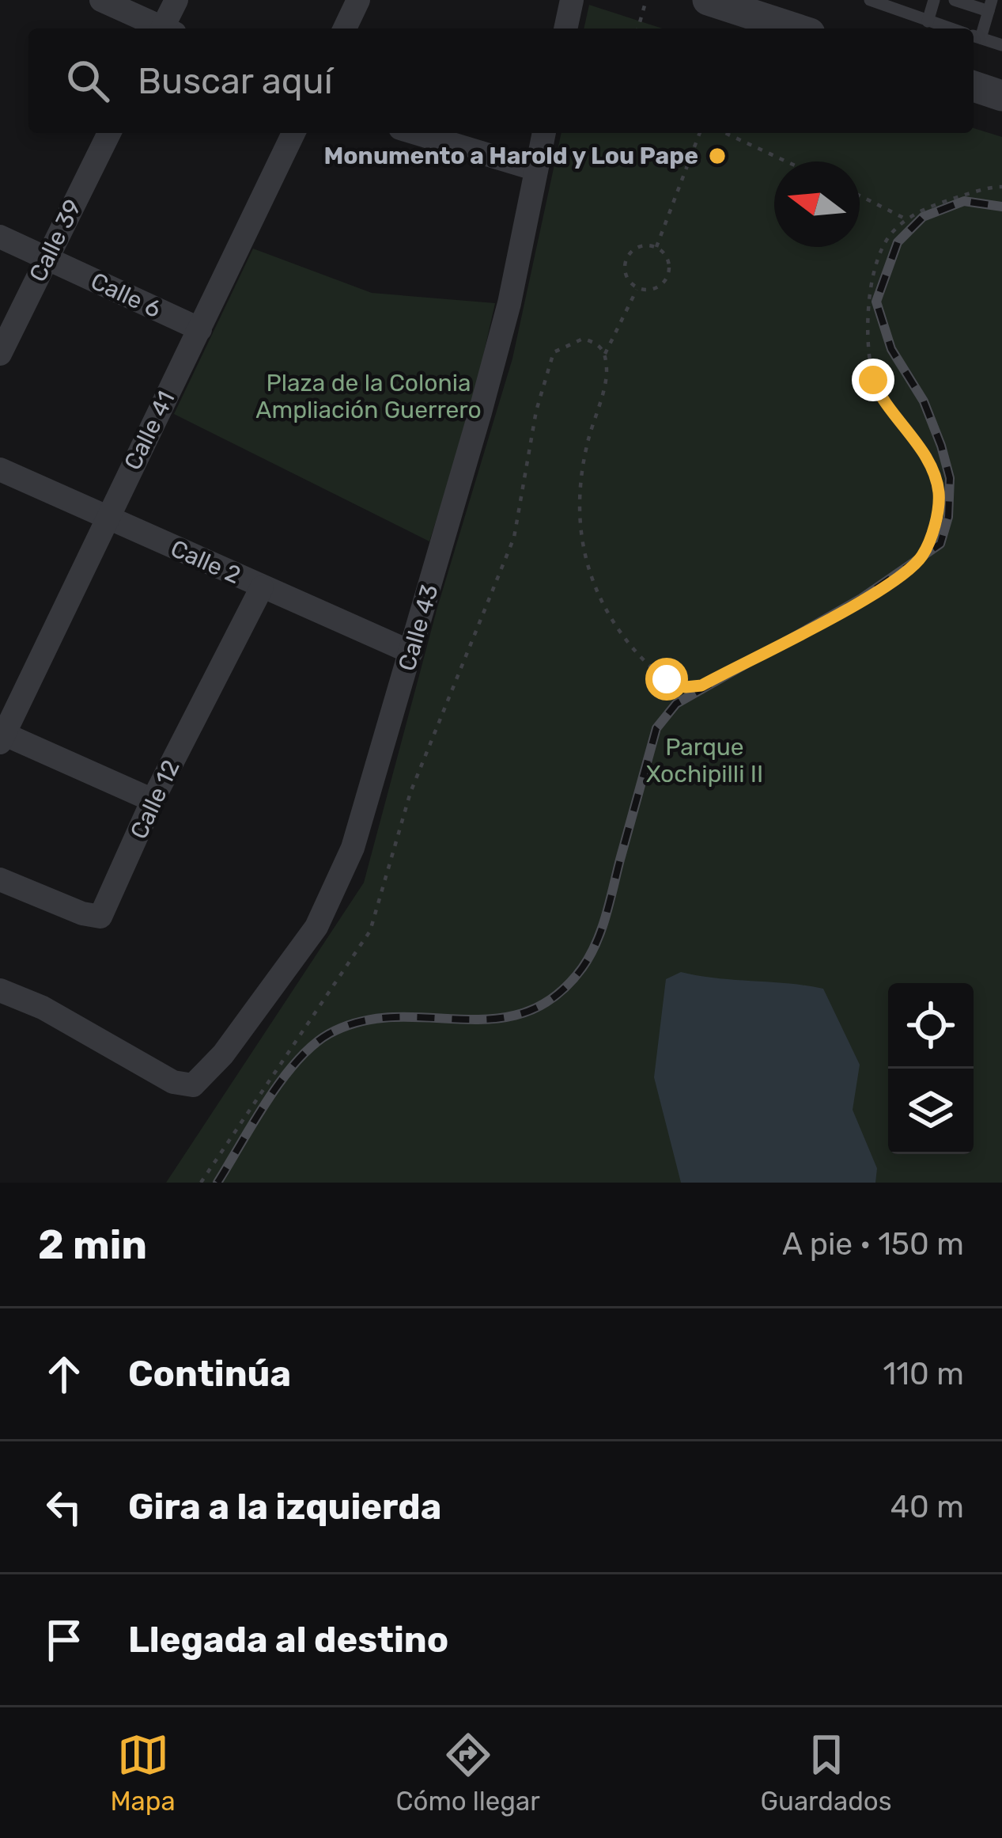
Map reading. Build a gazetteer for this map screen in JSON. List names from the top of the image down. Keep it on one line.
{"streets":{"street":["Calle 39","Calle 6","Calle 41","Calle 2","Calle 43","Calle 12"]},"crossings":[["Calle 39","Calle 6"],["Calle 6","Calle 41"],["Calle 41","Calle 2"],["Calle 2","Calle 43"],["Calle 2","Calle 12"]],"parks":["Plaza de la Colonia Ampliación Guerrero","Parque Xochipilli II"],"places":["Monumento a Harold y Lou Pape"],"north":"left","page":{"search":"Buscar aquí","heading":["2 min","A pie · 150 m"],"list":[["Continúa","110 m"],["Gira a la izquierda","40 m"],"Llegada al destino"],"nav":["Mapa","Cómo llegar","Guardados"]}}
